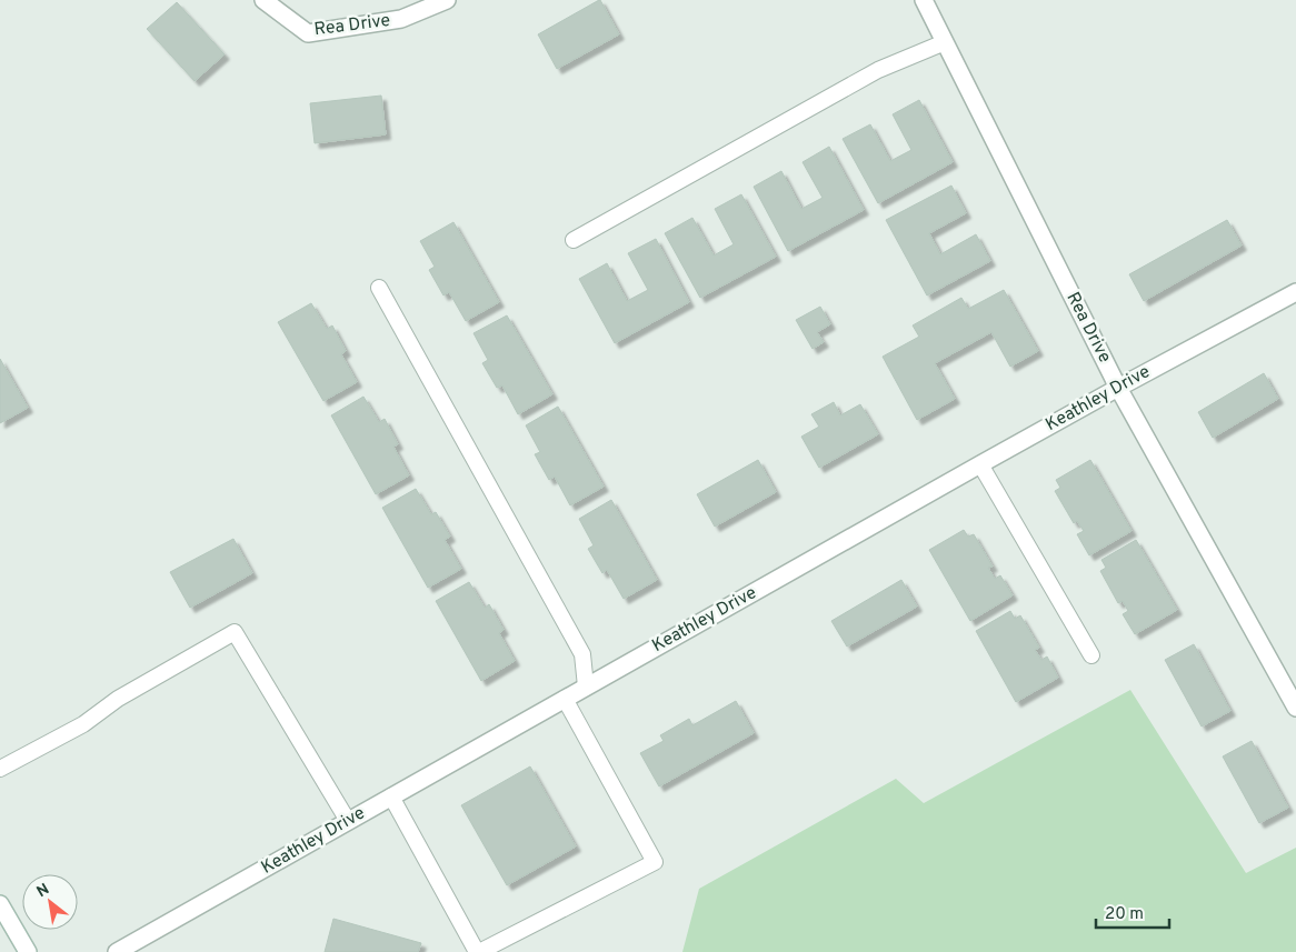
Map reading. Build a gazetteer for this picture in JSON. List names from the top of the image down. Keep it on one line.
{"streets":{"street":["Rea Drive","Keathley Drive"]},"crossings":[["Rea Drive","Keathley Drive"]],"scale_bar":"20 m","north":"top left"}
